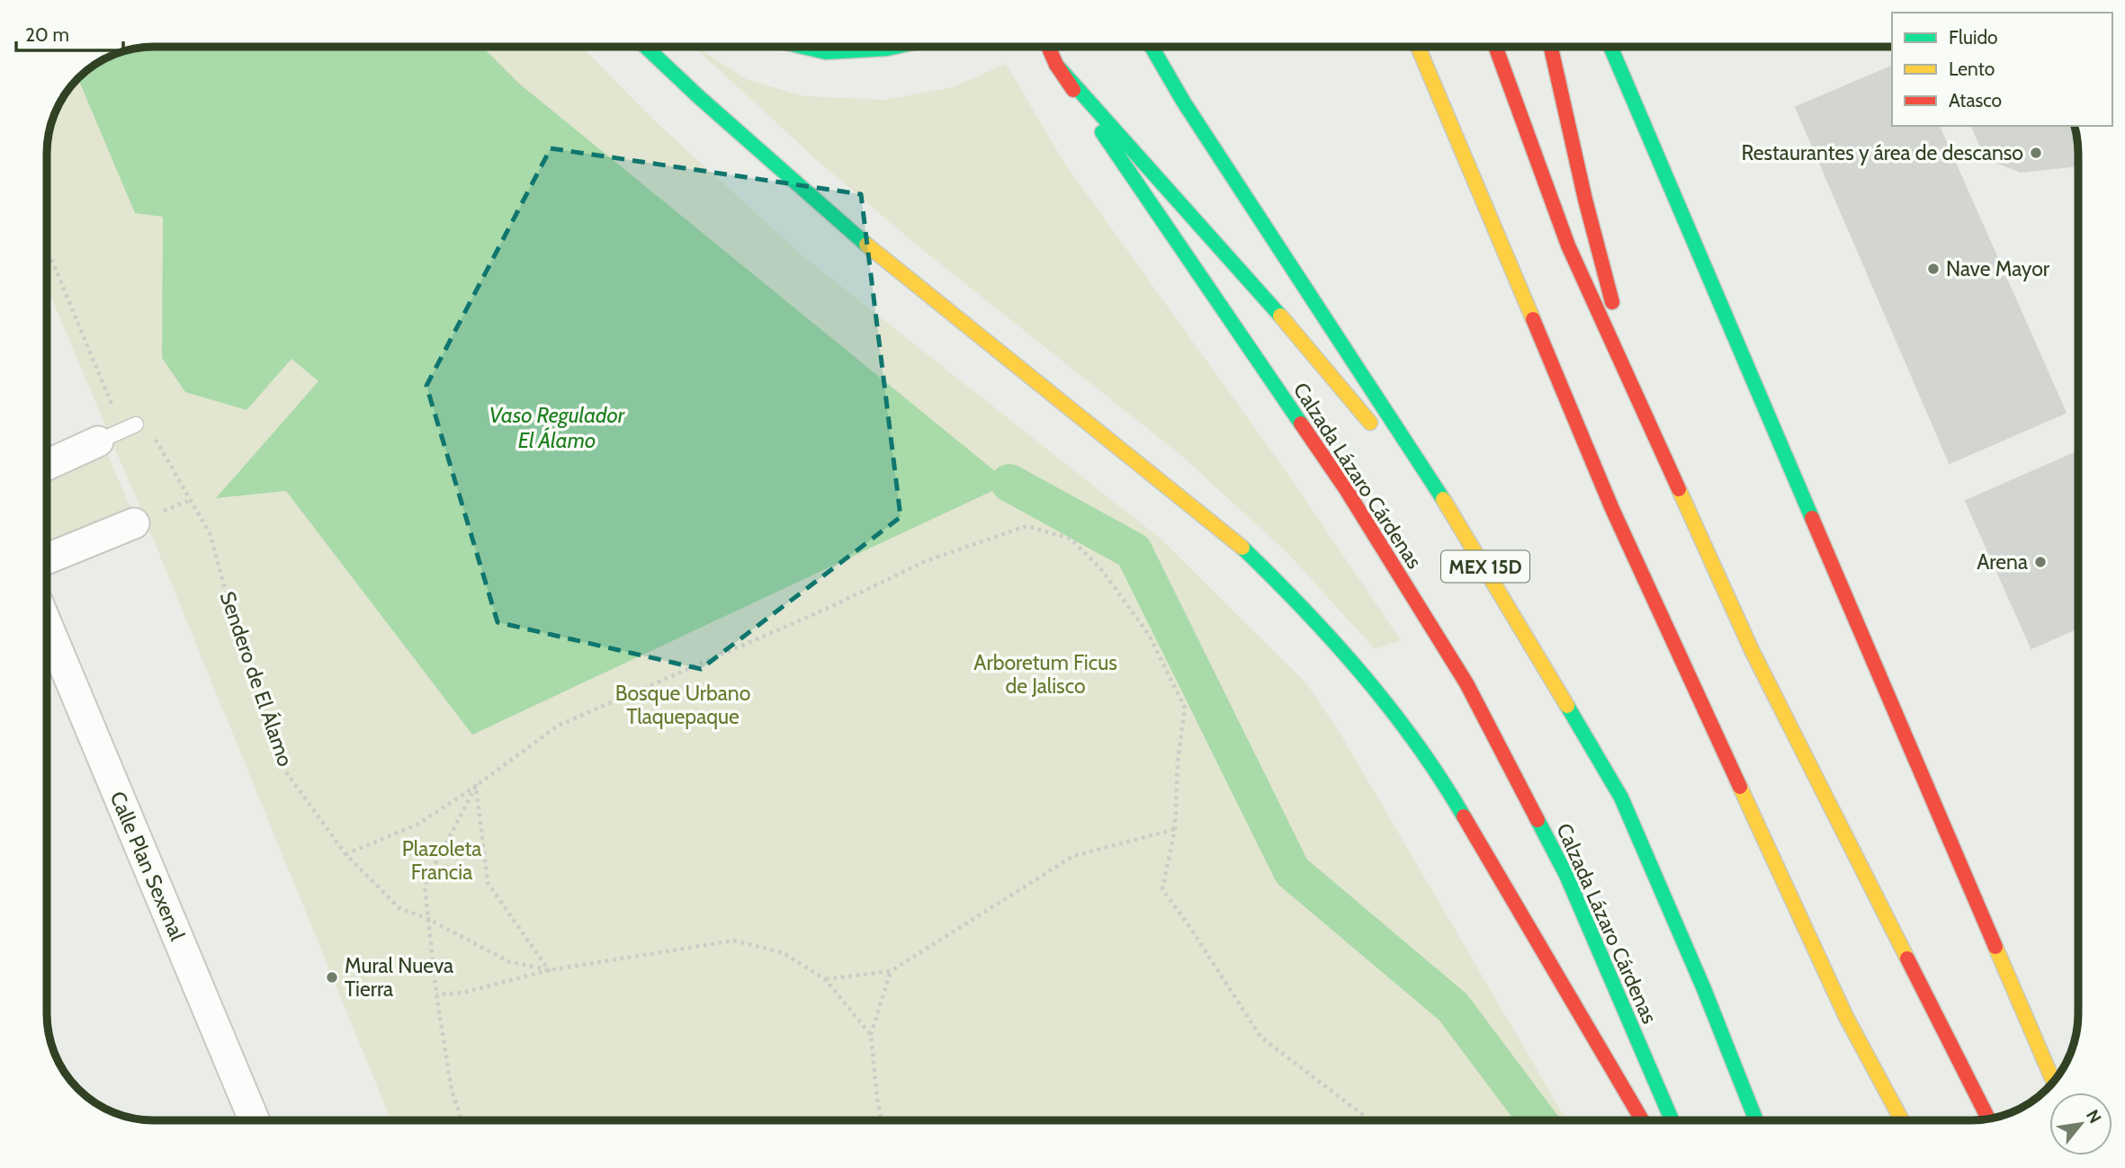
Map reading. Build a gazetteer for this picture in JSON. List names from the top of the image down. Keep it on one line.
{"streets":{"main road":["Calzada Lázaro Cárdenas","MEX 15D"],"street":["Calle Plan Sexenal"],"path":["Sendero de El Álamo"]},"water":["Vaso Regulador El Álamo"],"parks":["Arboretum Ficus de Jalisco","Bosque Urbano Tlaquepaque","Plazoleta Francia"],"places":["Restaurantes y área de descanso","Nave Mayor","Arena","Mural Nueva Tierra"],"legend":["Fluido","Lento","Atasco"],"scale_bar":"20 m","north":"top right"}
